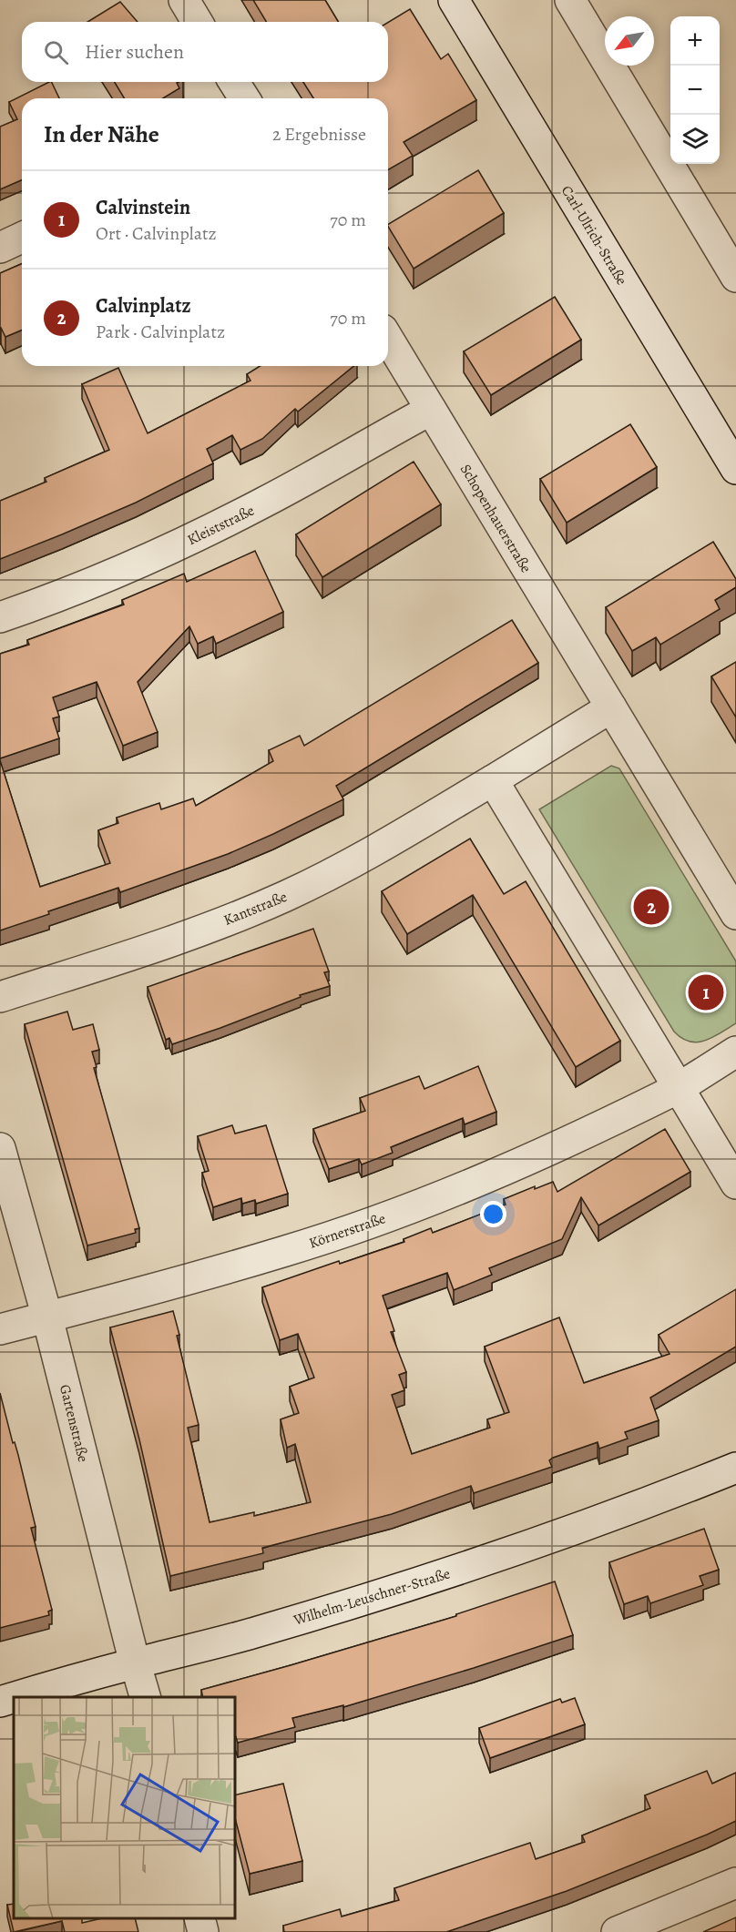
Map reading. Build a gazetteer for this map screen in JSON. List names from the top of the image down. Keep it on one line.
{"streets":{"street":["Carl-Ulrich-Straße","Schopenhauerstraße","Kleiststraße","Kantstraße","Körnerstraße","Gartenstraße","Wilhelm-Leuschner-Straße"]},"crossings":[["Schopenhauerstraße","Kleiststraße"],["Schopenhauerstraße","Kantstraße"],["Körnerstraße","Gartenstraße"],["Gartenstraße","Wilhelm-Leuschner-Straße"]],"north":"bottom left","page":{"map_buttons":["+","−"],"search":"Hier suchen","heading":["In der Nähe","2 Ergebnisse"],"list":[{"mark":"1","name":"Calvinstein","note":"Ort · Calvinplatz","value":"70 m"},{"mark":"2","name":"Calvinplatz","note":"Park · Calvinplatz","value":"70 m"}],"pins":["2","1"]}}
